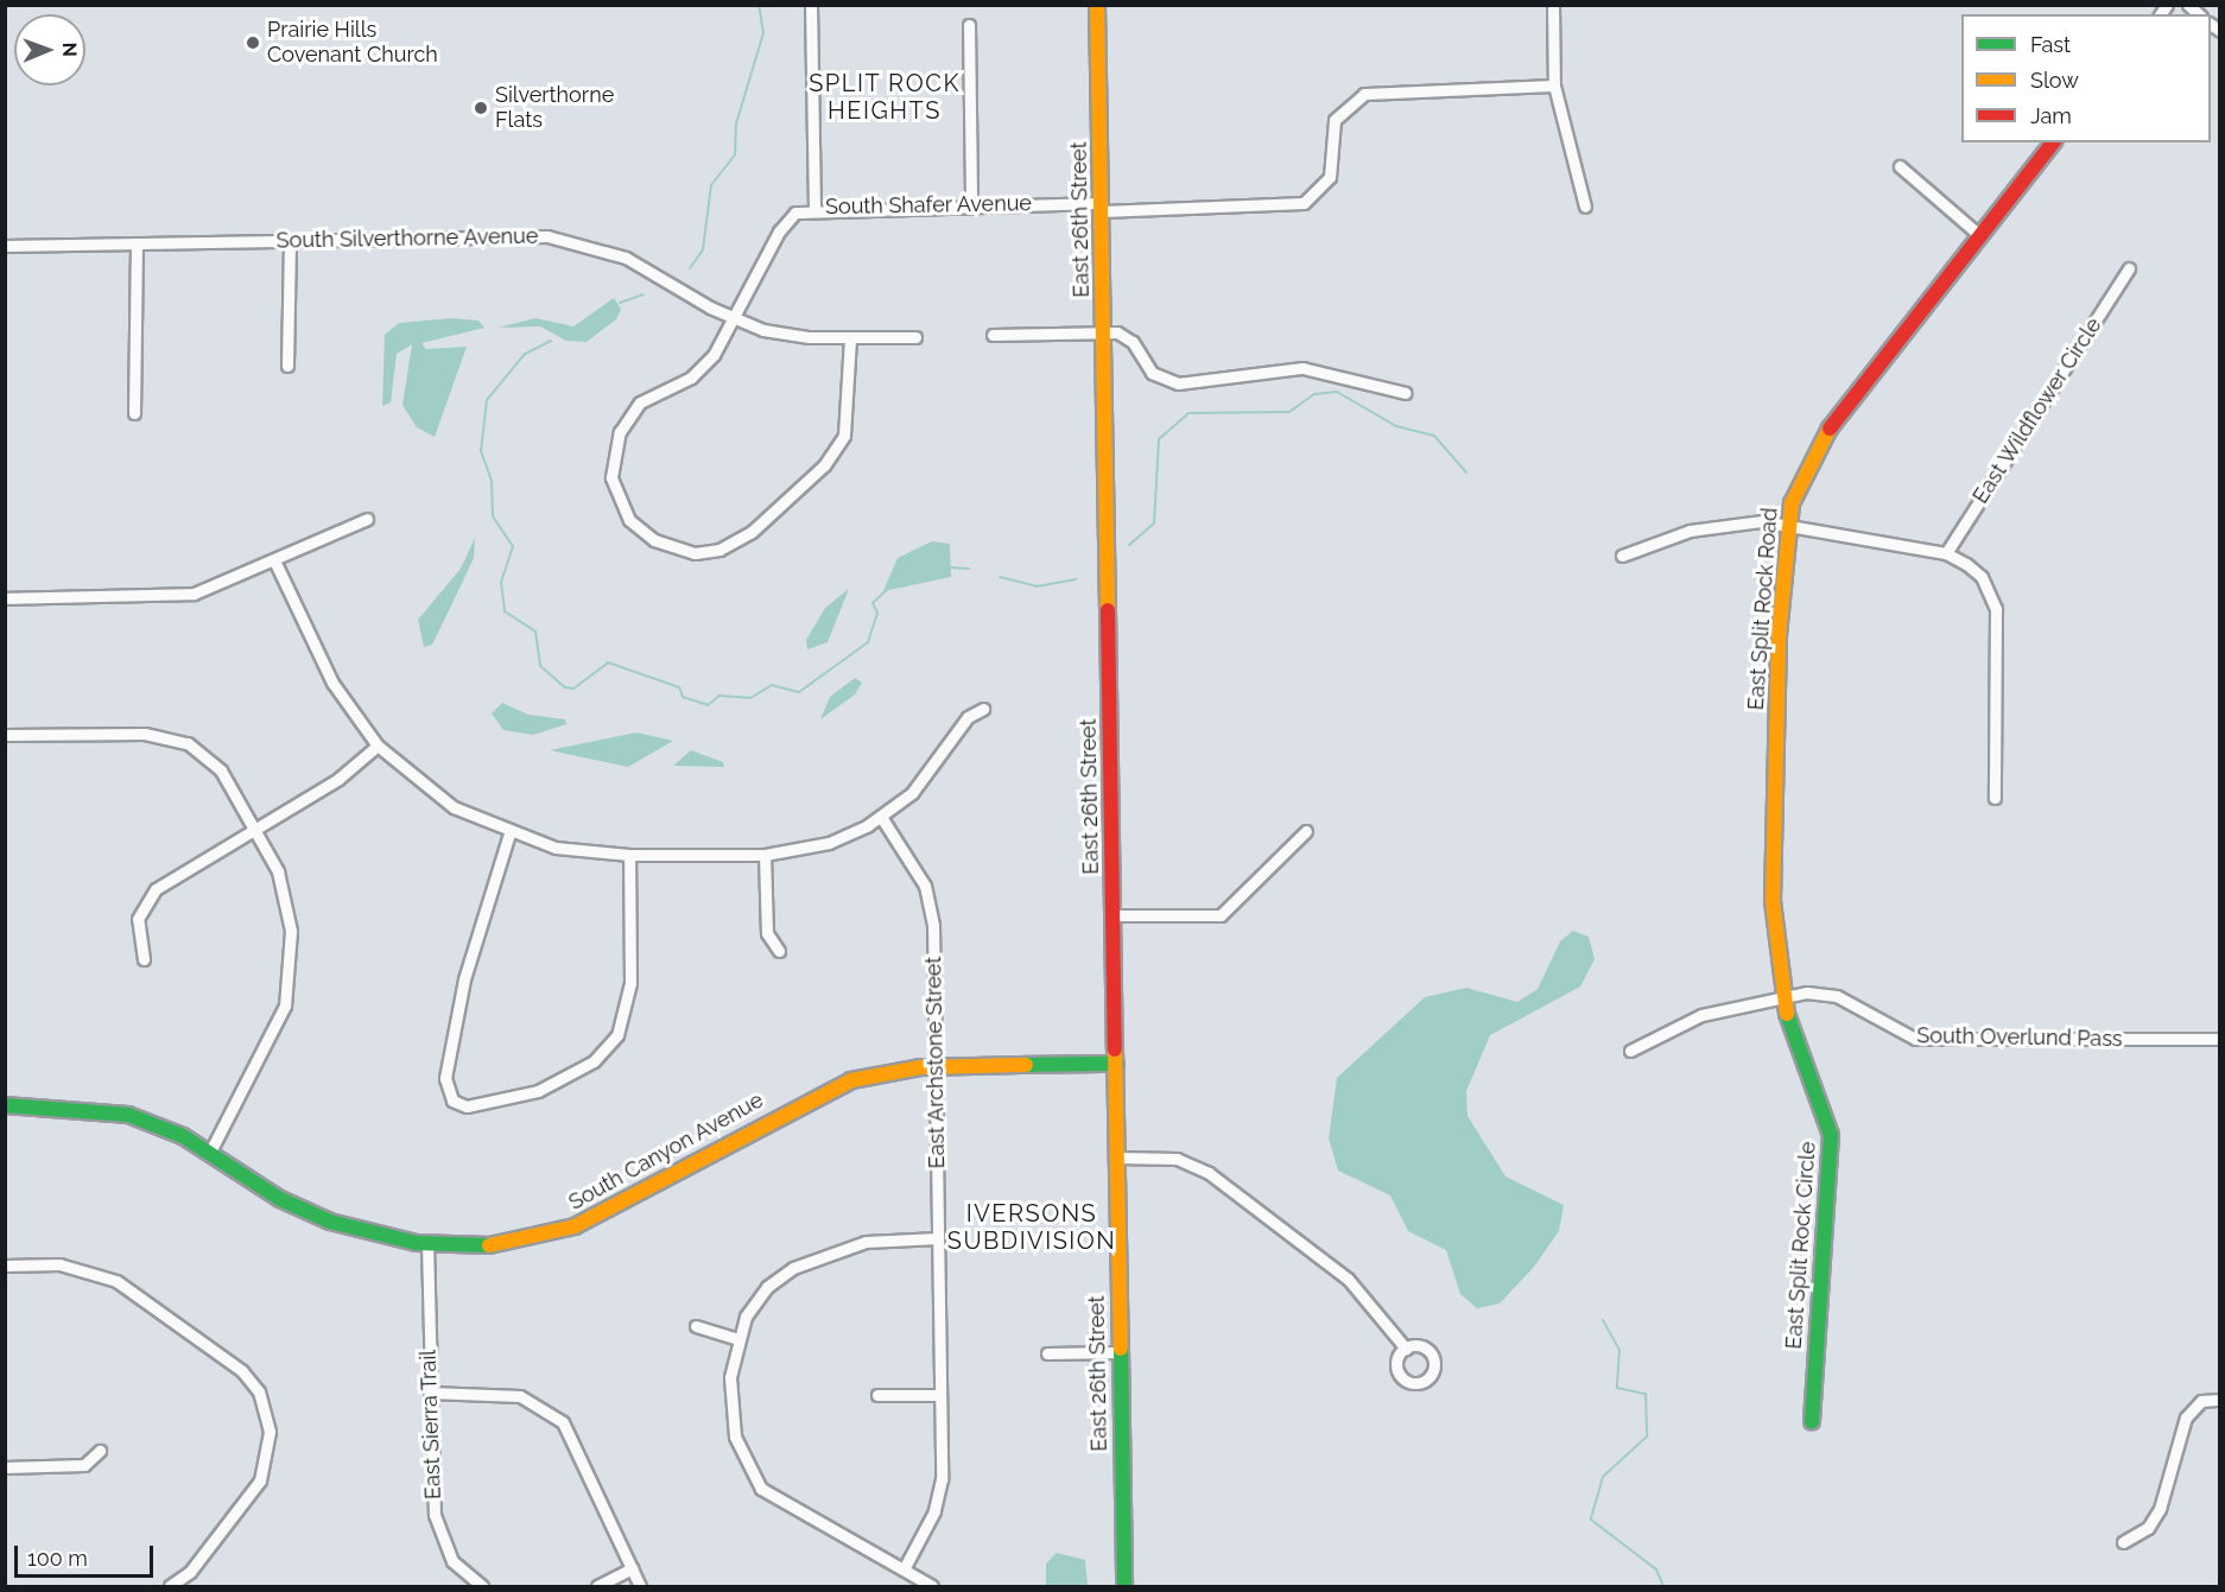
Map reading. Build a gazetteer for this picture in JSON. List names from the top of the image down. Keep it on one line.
{"streets":{"street":["South Shafer Avenue","East 26th Street","South Silverthorne Avenue","East Wildflower Circle","East Split Rock Road","South Overlund Pass","East Archstone Street","South Canyon Avenue","East Split Rock Circle","East Sierra Trail"]},"crossings":[["South Shafer Avenue","East 26th Street"],["South Shafer Avenue","South Silverthorne Avenue"],["East 26th Street","South Canyon Avenue"],["East Split Rock Road","South Overlund Pass"],["East Split Rock Road","East Split Rock Circle"],["South Overlund Pass","East Split Rock Circle"],["East Archstone Street","South Canyon Avenue"],["South Canyon Avenue","East Sierra Trail"]],"districts":["SPLIT ROCK HEIGHTS","IVERSONS SUBDIVISION"],"places":["Prairie Hills Covenant Church","Silverthorne Flats"],"legend":["Fast","Slow","Jam"],"scale_bar":"100 m","north":"right"}
